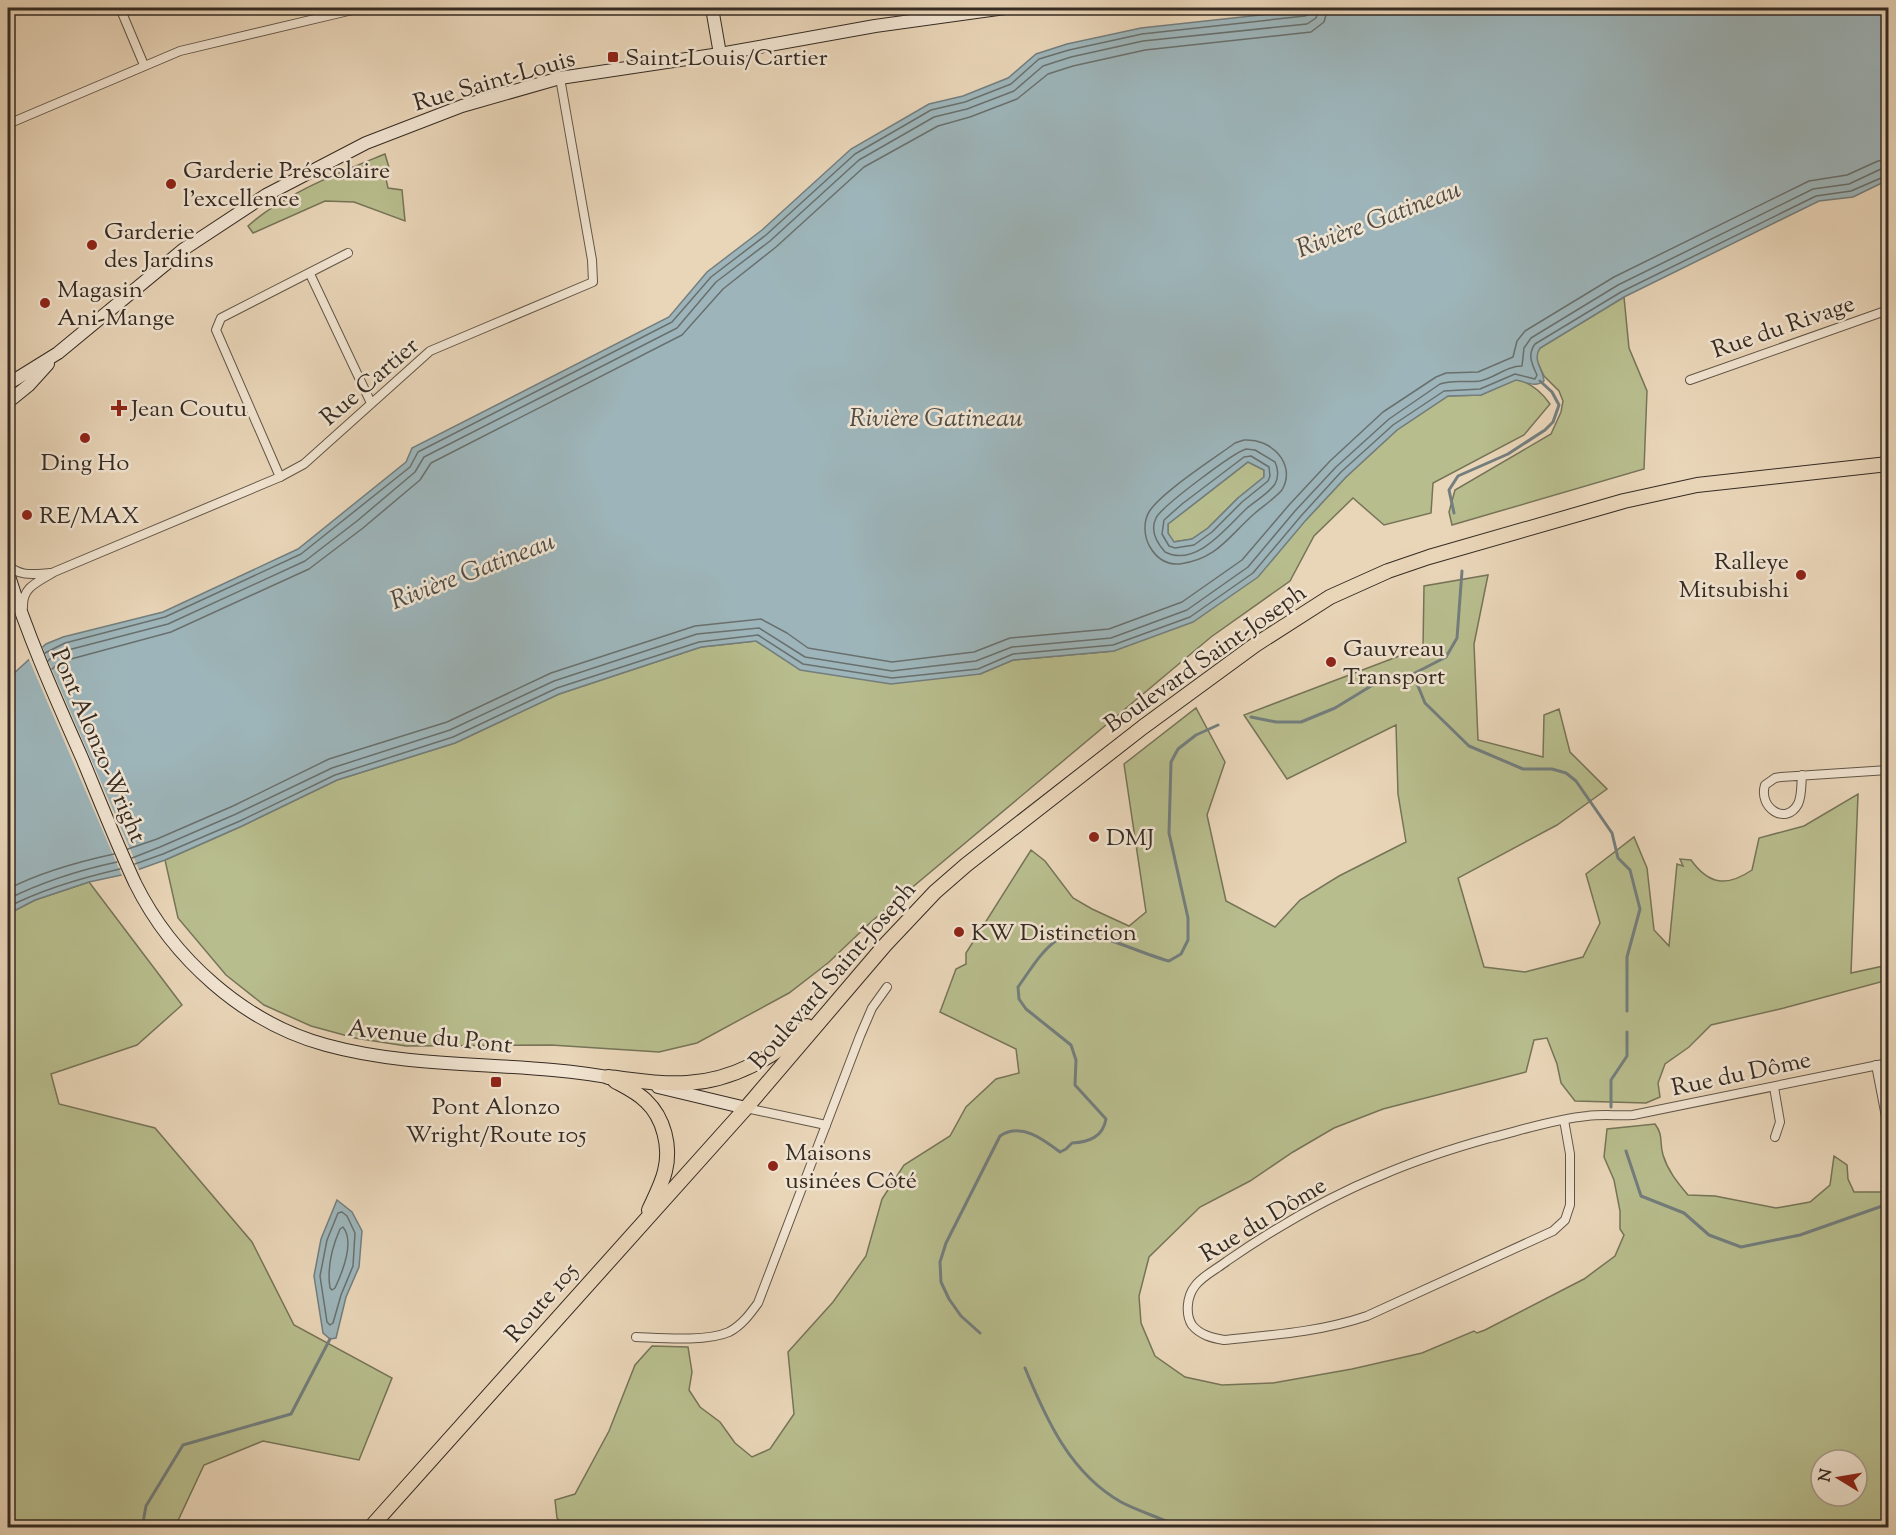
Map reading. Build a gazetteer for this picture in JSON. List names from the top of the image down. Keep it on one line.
{"streets":{"main road":["Rue Saint-Louis","Boulevard Saint-Joseph","Pont Alonzo-Wright","Avenue du Pont","Route 105"],"street":["Rue du Rivage","Rue Cartier","Rue du Dôme"]},"crossings":[["Rue Saint-Louis","Rue Cartier"],["Rue Cartier","Pont Alonzo-Wright"],["Boulevard Saint-Joseph","Avenue du Pont"],["Boulevard Saint-Joseph","Route 105"],["Pont Alonzo-Wright","Avenue du Pont"],["Avenue du Pont","Route 105"]],"water":["Rivière Gatineau"],"places":{"transit":["Saint-Louis/Cartier","Pont Alonzo Wright/Route 105"],"other":["Garderie Préscolaire l'excellence","Garderie des Jardins","Magasin Ani-Mange","Ding Ho","RE/MAX","Ralleye Mitsubishi","Gauvreau Transport","DMJ","KW Distinction","Maisons usinées Côté"],"health":["Jean Coutu"]},"north":"left"}
